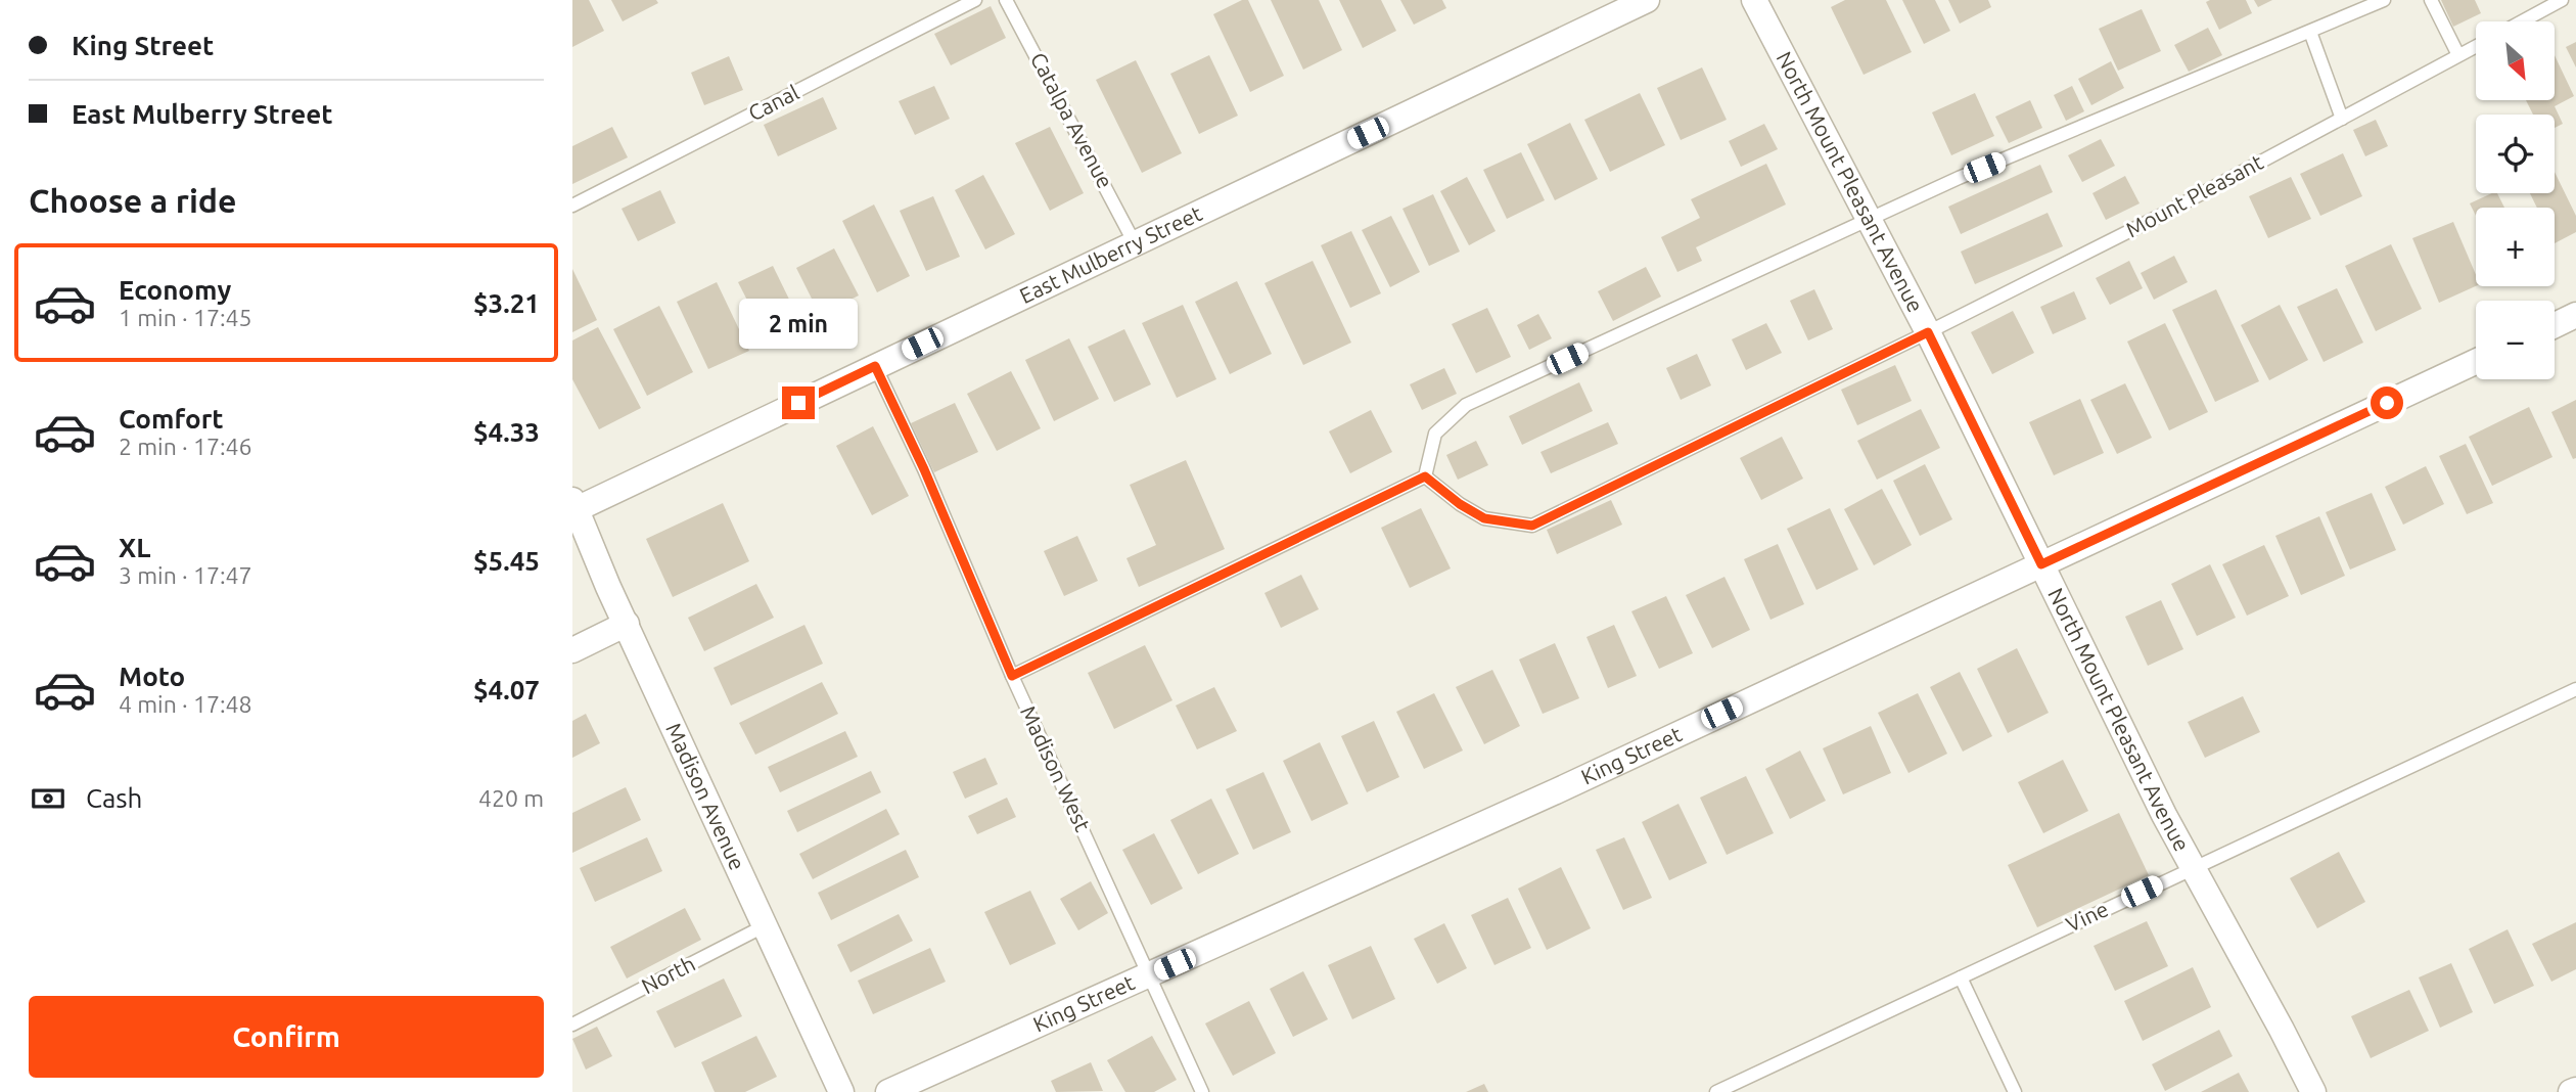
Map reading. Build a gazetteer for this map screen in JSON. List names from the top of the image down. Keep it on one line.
{"streets":{"street":["North Mount Pleasant Avenue","East Mulberry Street","King Street","Madison Avenue"],"lane":["Canal","Catalpa Avenue","Mount Pleasant","Madison West","Vine","North"]},"crossings":[["Catalpa Avenue","East Mulberry Street"],["North Mount Pleasant Avenue","Mount Pleasant"],["North Mount Pleasant Avenue","King Street"],["North Mount Pleasant Avenue","Vine"],["East Mulberry Street","Madison West"],["East Mulberry Street","Madison Avenue"],["King Street","Madison West"],["Madison Avenue","North"]],"north":"bottom right","page":{"banner":["King Street","East Mulberry Street"],"map_buttons":["+","−"],"heading":"Choose a ride","list":[{"name":"Economy","note":"1 min · 17:45","value":"$3.21"},{"name":"Comfort","note":"2 min · 17:46","value":"$4.33"},{"name":"XL","note":"3 min · 17:47","value":"$5.45"},{"name":"Moto","note":"4 min · 17:48","value":"$4.07"}],"bubble":"2 min","pay":["Cash","420 m"],"buttons":"Confirm"}}
